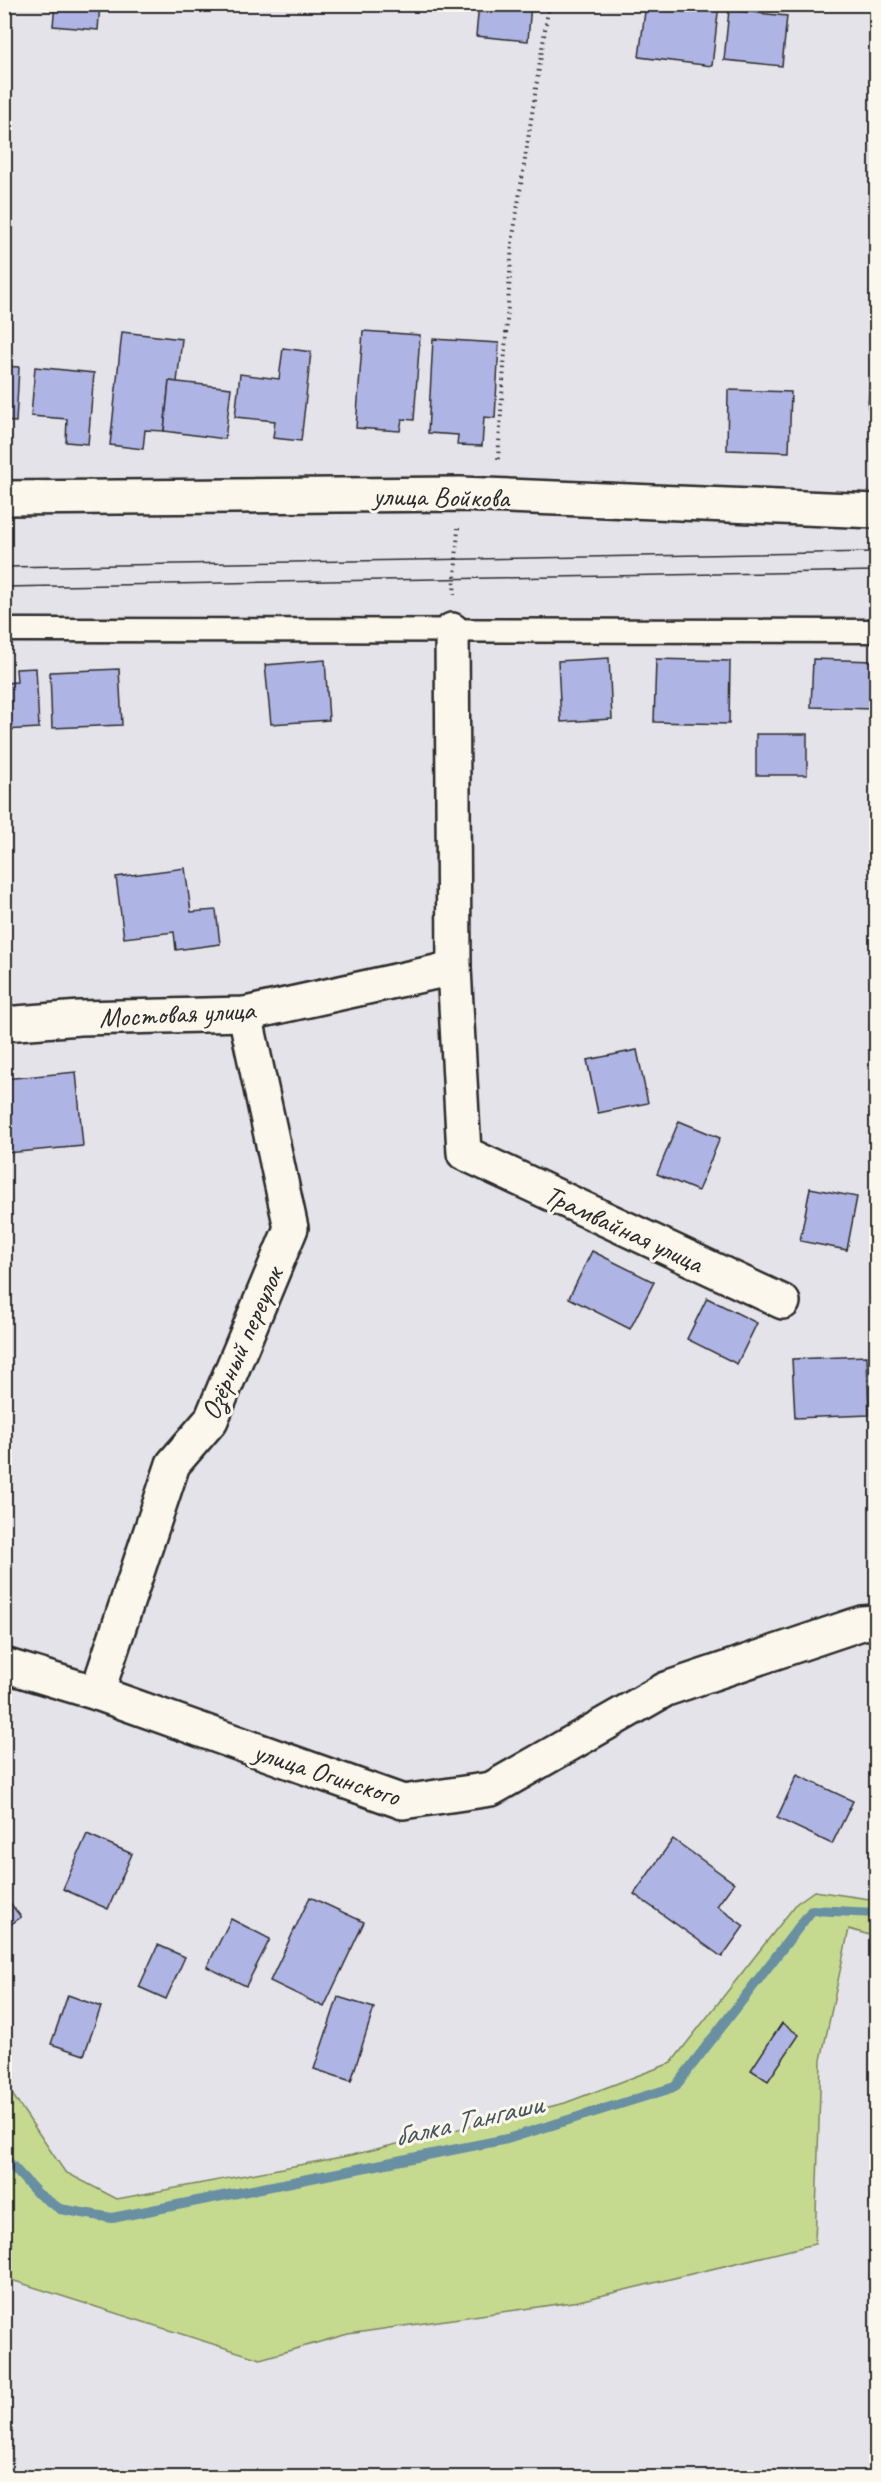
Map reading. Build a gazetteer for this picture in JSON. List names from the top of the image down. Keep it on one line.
{"streets":{"street":["улица Войкова","Мостовая улица","Трамвайная улица","Озёрный переулок","улица Огинского"]},"crossings":[["Мостовая улица","Трамвайная улица"],["Мостовая улица","Озёрный переулок"],["Озёрный переулок","улица Огинского"]],"water":["балка Тангаши"]}
